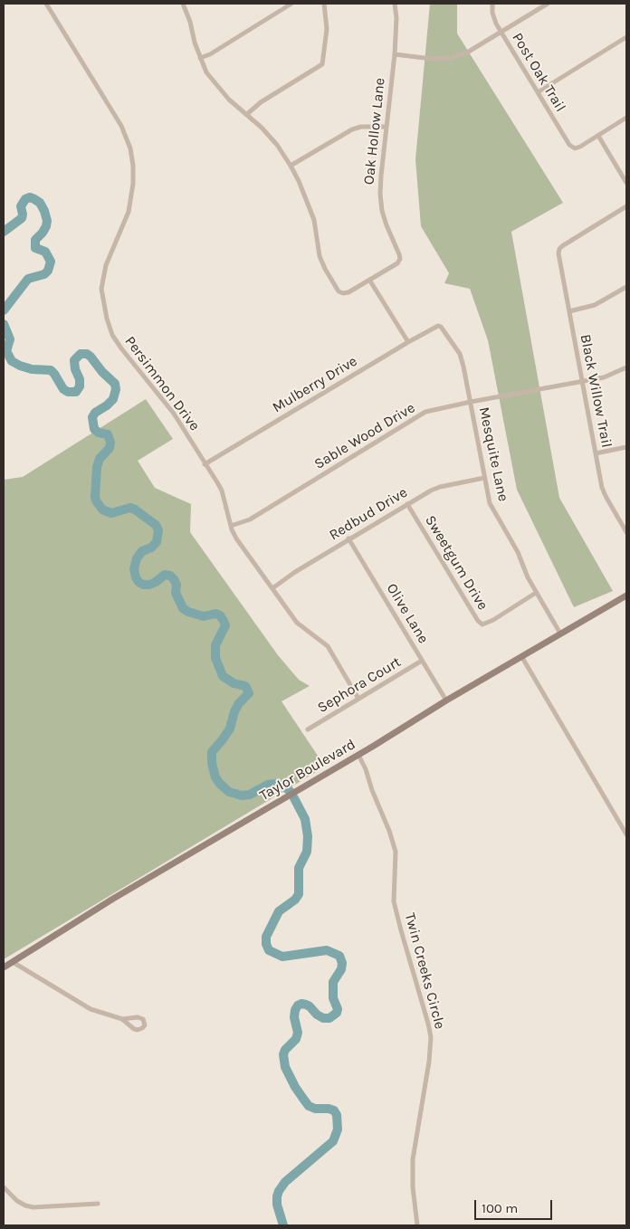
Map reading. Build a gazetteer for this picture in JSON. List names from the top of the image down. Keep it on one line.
{"streets":{"street":["Post Oak Trail","Oak Hollow Lane","Persimmon Drive","Mulberry Drive","Black Willow Trail","Sable Wood Drive","Mesquite Lane","Redbud Drive","Sweetgum Drive","Olive Lane","Sephora Court","Taylor Boulevard","Twin Creeks Circle"]},"crossings":[["Persimmon Drive","Mulberry Drive"],["Persimmon Drive","Sable Wood Drive"],["Persimmon Drive","Redbud Drive"],["Persimmon Drive","Sephora Court"],["Mulberry Drive","Mesquite Lane"],["Black Willow Trail","Sable Wood Drive"],["Sable Wood Drive","Mesquite Lane"],["Mesquite Lane","Redbud Drive"],["Mesquite Lane","Sweetgum Drive"],["Mesquite Lane","Taylor Boulevard"],["Redbud Drive","Sweetgum Drive"],["Redbud Drive","Olive Lane"],["Olive Lane","Sephora Court"],["Olive Lane","Taylor Boulevard"],["Taylor Boulevard","Twin Creeks Circle"]],"scale_bar":"100 m"}
